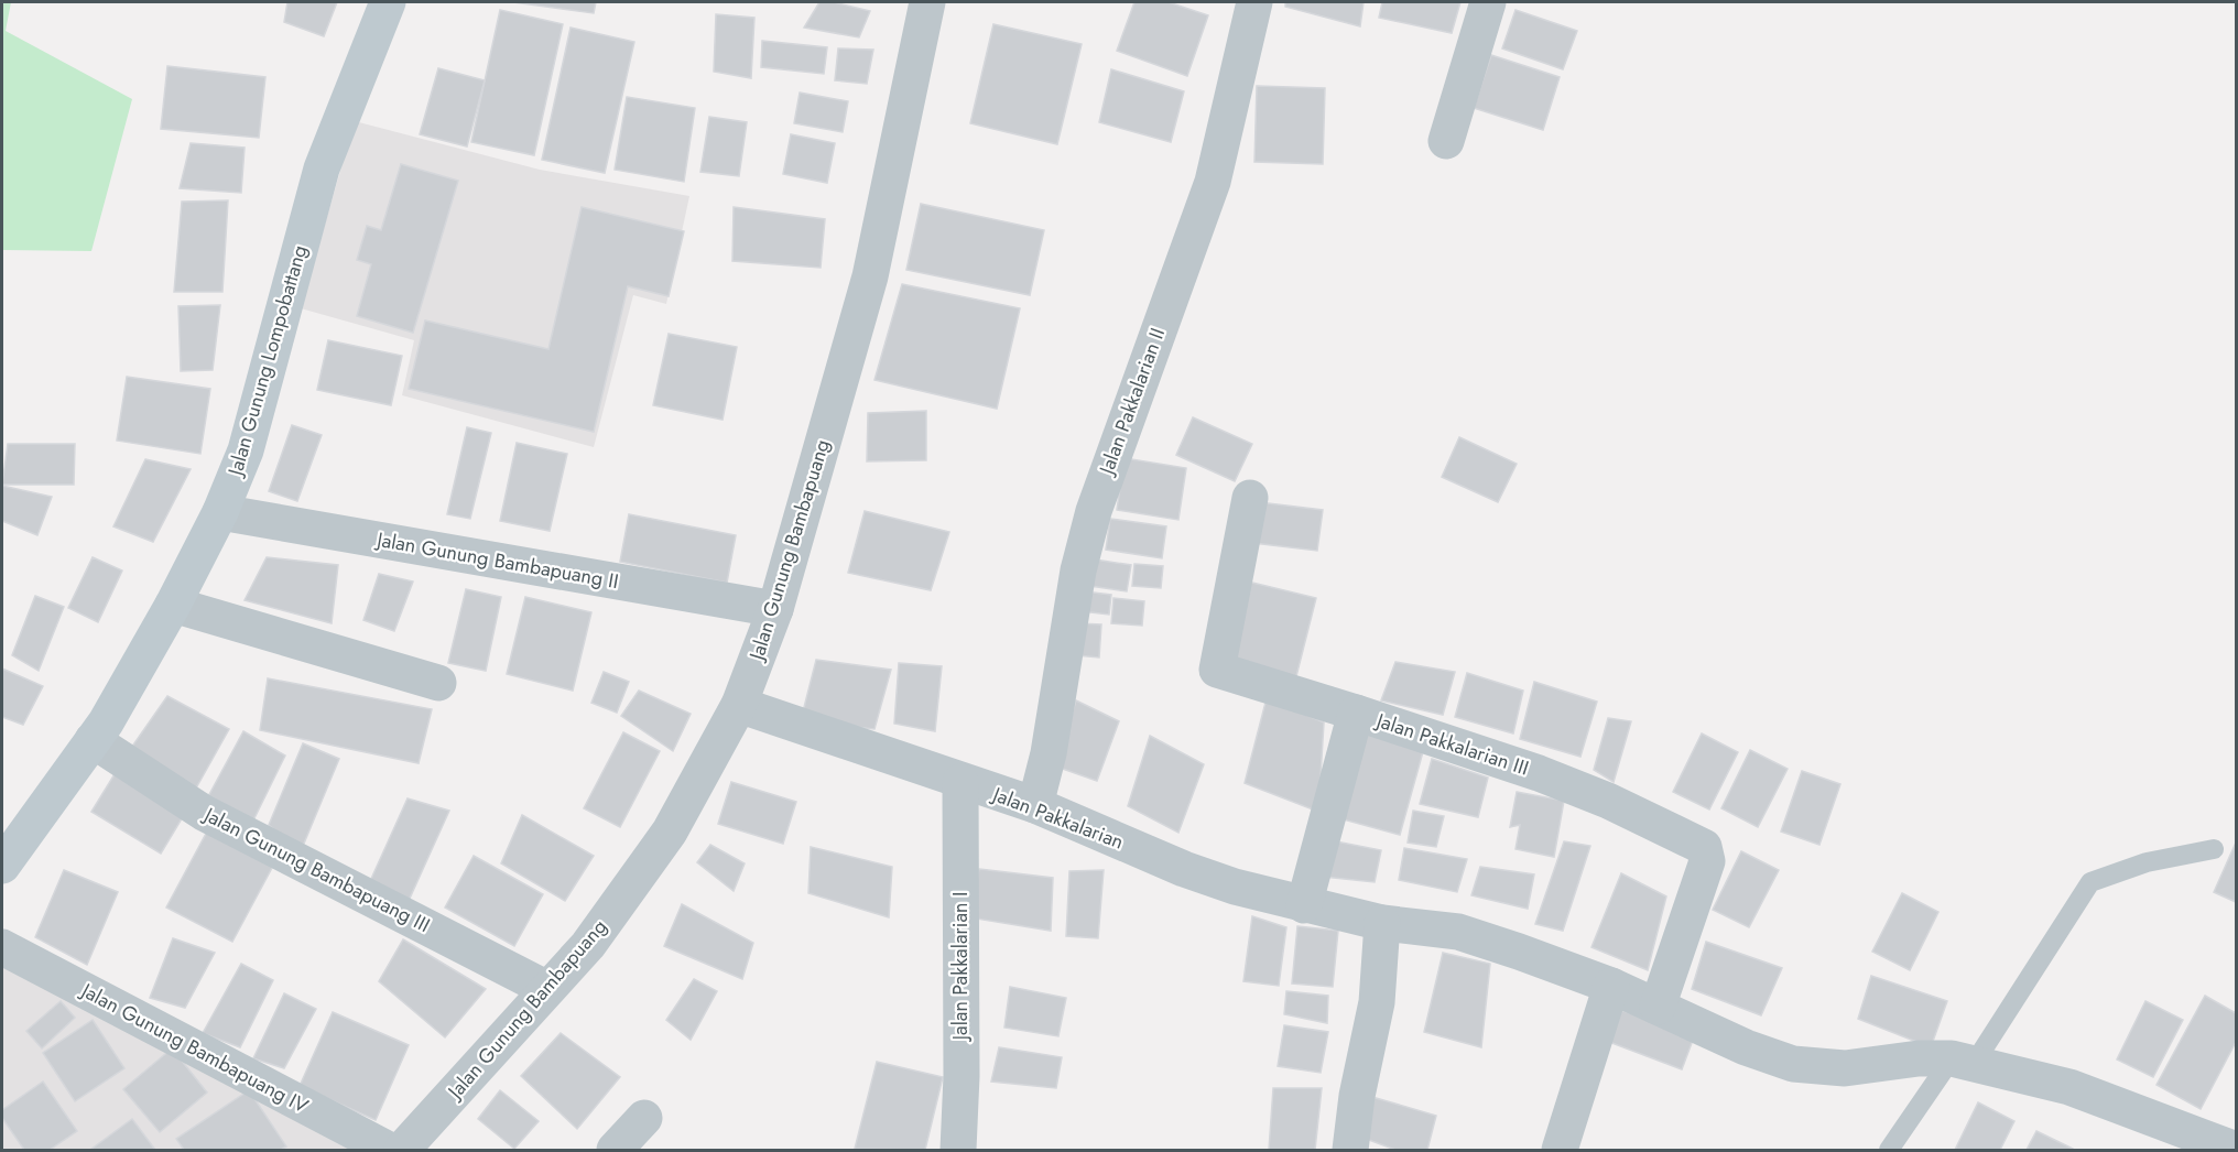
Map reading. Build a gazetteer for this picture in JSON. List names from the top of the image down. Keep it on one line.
{"streets":{"main road":["Jalan Gunung Lompobattang"],"street":["Jalan Pakkalarian II","Jalan Gunung Bambapuang","Jalan Gunung Bambapuang II","Jalan Pakkalarian III","Jalan Pakkalarian","Jalan Gunung Bambapuang III","Jalan Pakkalarian I","Jalan Gunung Bambapuang IV"]},"crossings":[["Jalan Gunung Lompobattang","Jalan Gunung Bambapuang II"],["Jalan Gunung Lompobattang","Jalan Gunung Bambapuang III"],["Jalan Pakkalarian II","Jalan Pakkalarian"],["Jalan Gunung Bambapuang","Jalan Gunung Bambapuang II"],["Jalan Gunung Bambapuang","Jalan Pakkalarian"],["Jalan Gunung Bambapuang","Jalan Gunung Bambapuang III"],["Jalan Pakkalarian III","Jalan Pakkalarian"],["Jalan Pakkalarian","Jalan Pakkalarian I"]]}
